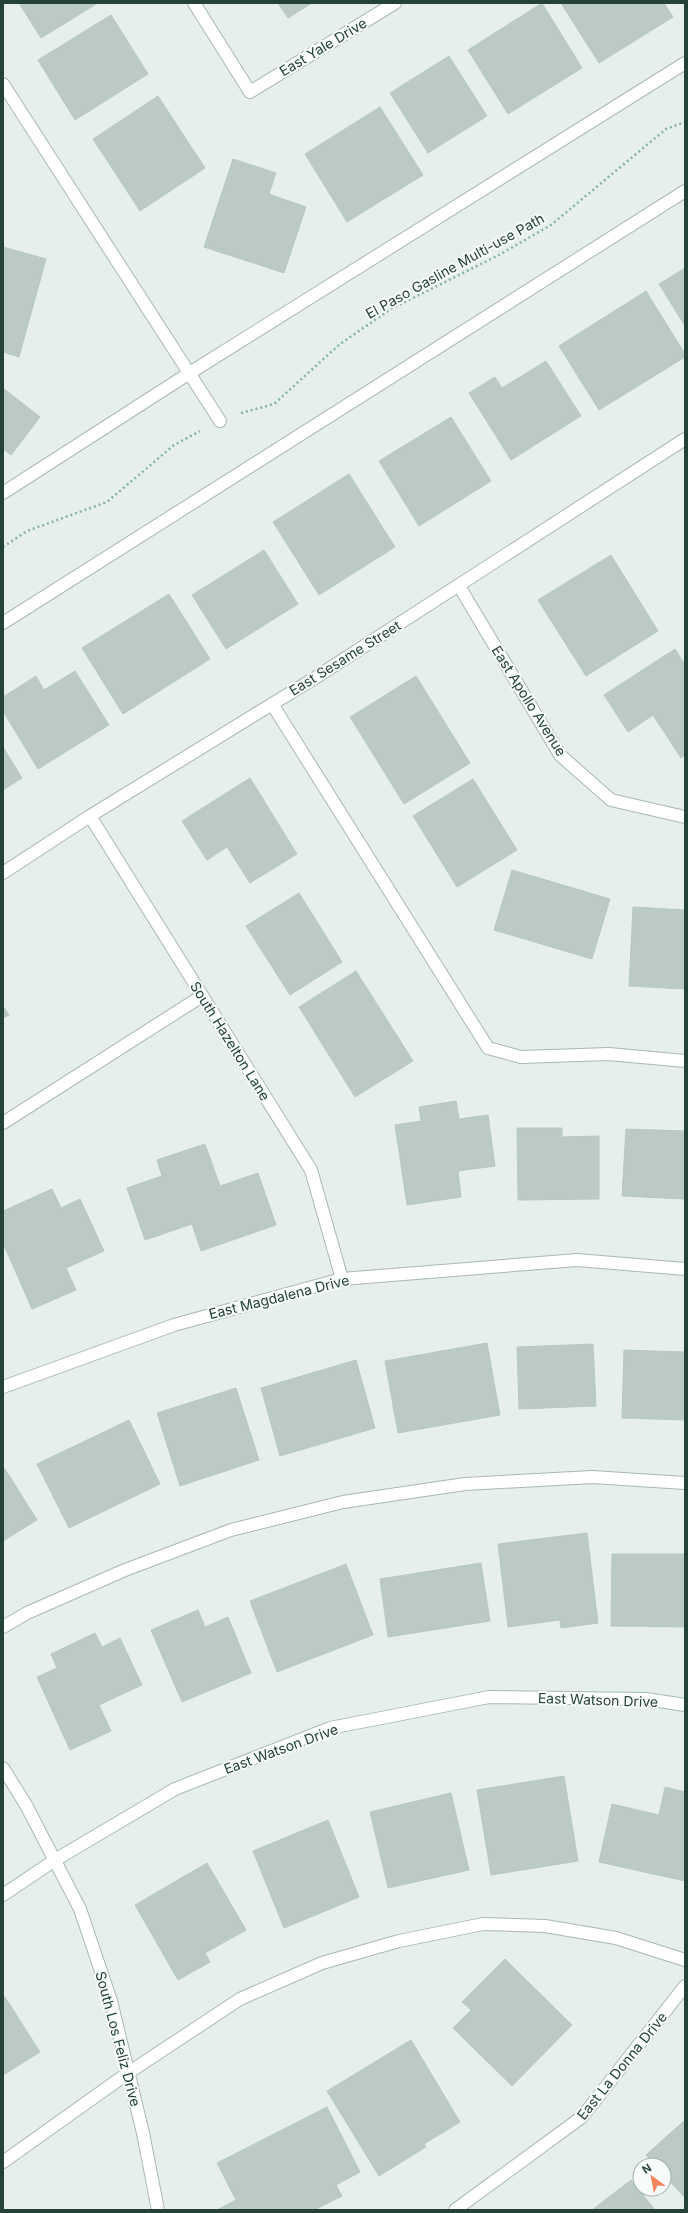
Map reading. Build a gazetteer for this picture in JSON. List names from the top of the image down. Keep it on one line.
{"streets":{"street":["East Yale Drive","East Sesame Street","East Apollo Avenue","South Hazelton Lane","East Magdalena Drive","East Watson Drive","South Los Feliz Drive","East La Donna Drive"],"path":["El Paso Gasline Multi-use Path"]},"crossings":[["East Sesame Street","East Apollo Avenue"],["East Sesame Street","South Hazelton Lane"],["South Hazelton Lane","East Magdalena Drive"],["East Watson Drive","South Los Feliz Drive"]],"north":"top left"}
